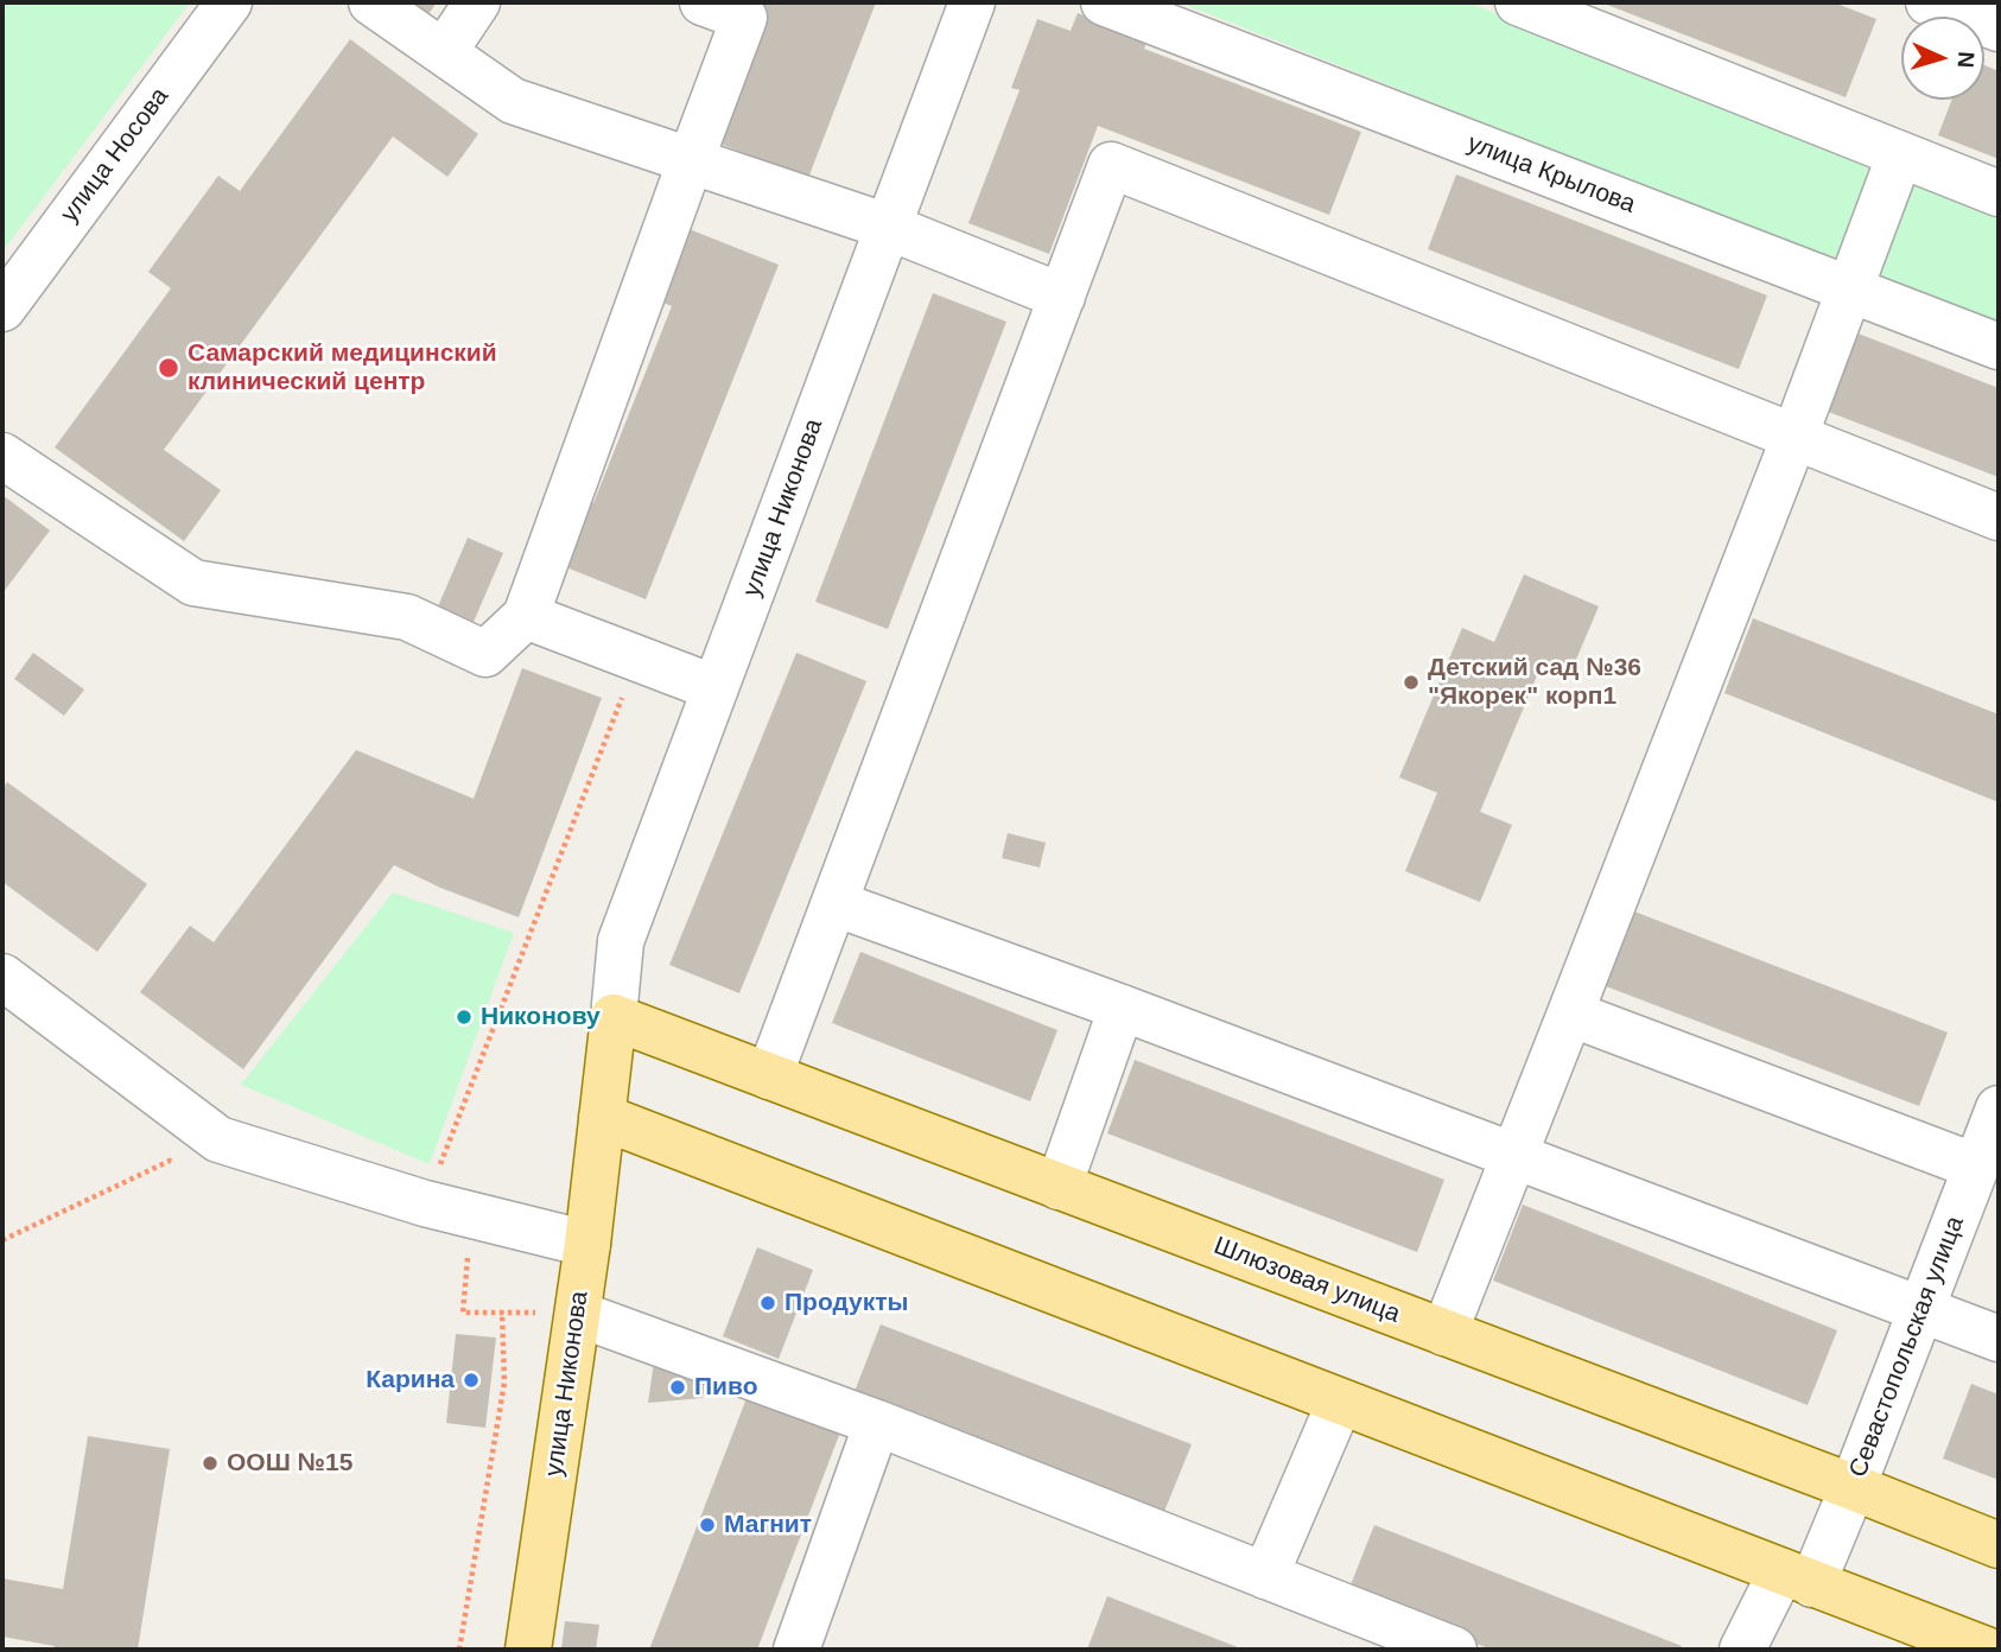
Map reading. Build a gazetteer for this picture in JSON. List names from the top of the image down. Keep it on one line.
{"streets":{"main road":["улица Никонова","Шлюзовая улица"],"street":["улица Носова","улица Крылова","Севастопольская улица"]},"crossings":[["улица Никонова","Шлюзовая улица"],["Шлюзовая улица","Севастопольская улица"]],"places":["Самарский медицинский клинический центр","Детский сад №36 \"Якорек\" корп1","Никонову","Продукты","Карина","Пиво","ООШ №15","Магнит"],"north":"right"}
